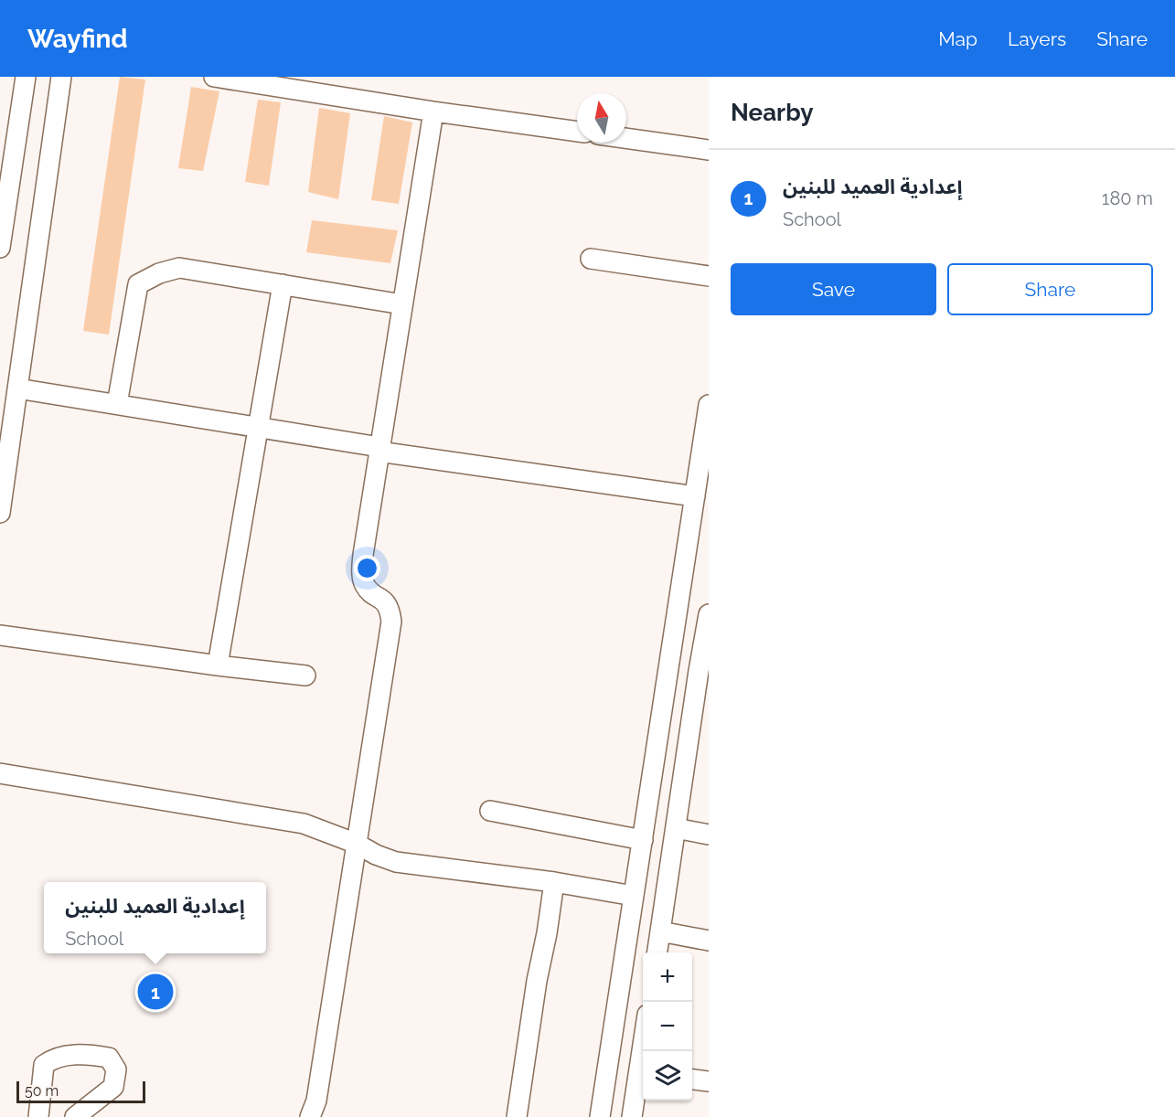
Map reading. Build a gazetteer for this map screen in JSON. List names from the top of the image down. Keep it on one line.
{"scale_bar":"50 m","north":"top","page":{"header":"Wayfind","nav":["Map","Layers","Share"],"heading":"Nearby","list":[{"mark":"1","name":"إعدادية العميد للبنين","note":"School","value":"180 m"}],"buttons":["Save","Share"],"popup":["إعدادية العميد للبنين","School"],"map_buttons":["+","−"],"pins":"1","scale":"50 m"}}
